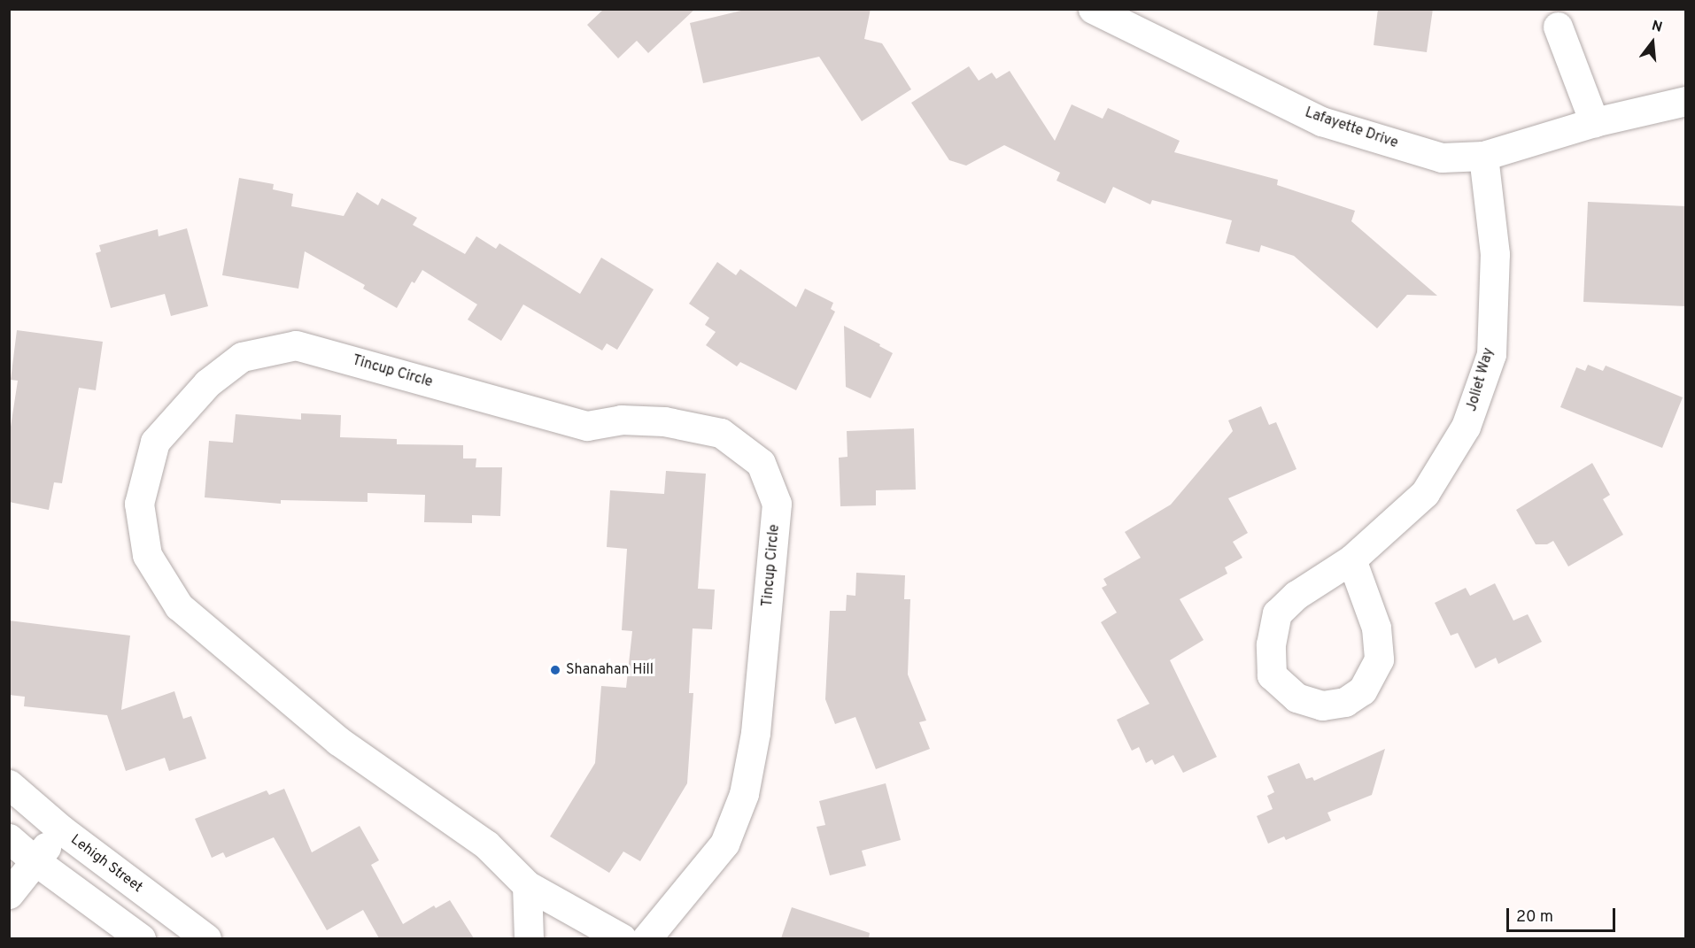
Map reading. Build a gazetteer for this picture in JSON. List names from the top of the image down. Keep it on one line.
{"streets":{"street":["Lafayette Drive","Tincup Circle","Joliet Way","Lehigh Street"]},"crossings":[["Lafayette Drive","Joliet Way"]],"places":["Shanahan Hill"],"scale_bar":"20 m","north":"top"}
